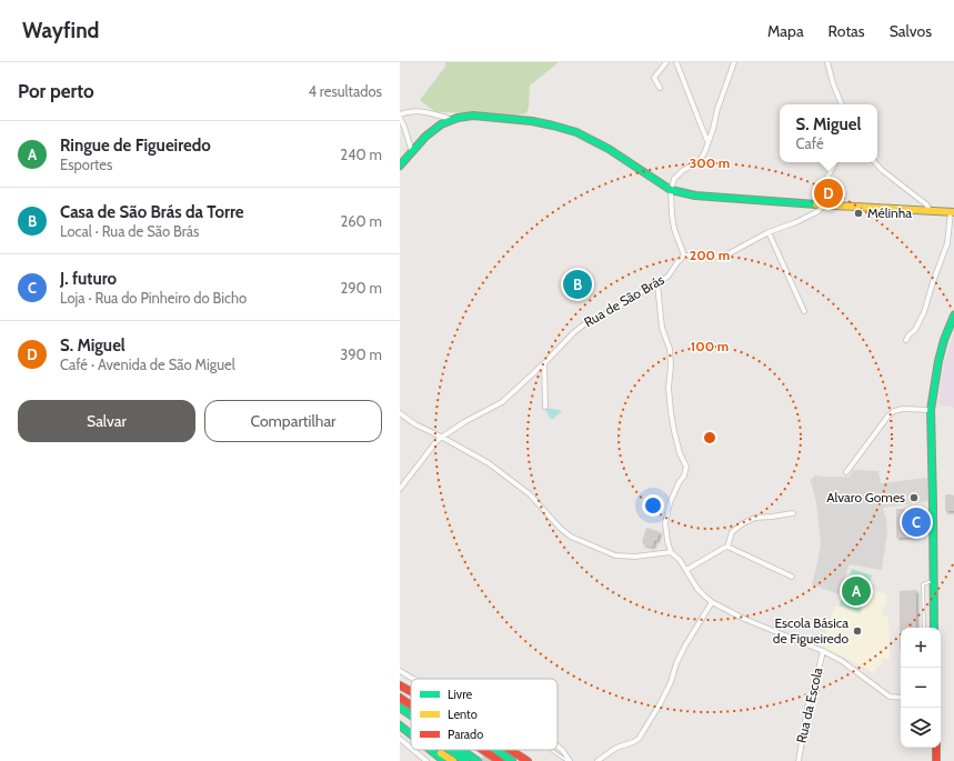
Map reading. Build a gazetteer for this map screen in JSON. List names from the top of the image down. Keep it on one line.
{"streets":{"street":["Rua de São Brás","Rua da Escola"]},"places":["Mélinha","Alvaro Gomes","Escola Básica de Figueiredo"],"legend":["Livre","Lento","Parado"],"page":{"header":"Wayfind","nav":["Mapa","Rotas","Salvos"],"heading":["Por perto","4 resultados"],"popup":["S. Miguel","Café"],"list":[{"mark":"A","name":"Ringue de Figueiredo","note":"Esportes","value":"240 m"},{"mark":"B","name":"Casa de São Brás da Torre","note":"Local · Rua de São Brás","value":"260 m"},{"mark":"C","name":"J. futuro","note":"Loja · Rua do Pinheiro do Bicho","value":"290 m"},{"mark":"D","name":"S. Miguel","note":"Café · Avenida de São Miguel","value":"390 m"}],"pins":["D","B","C","A"],"buttons":["Salvar","Compartilhar"],"map_buttons":["+","−"]},"rings":["300 m","200 m","100 m"]}
